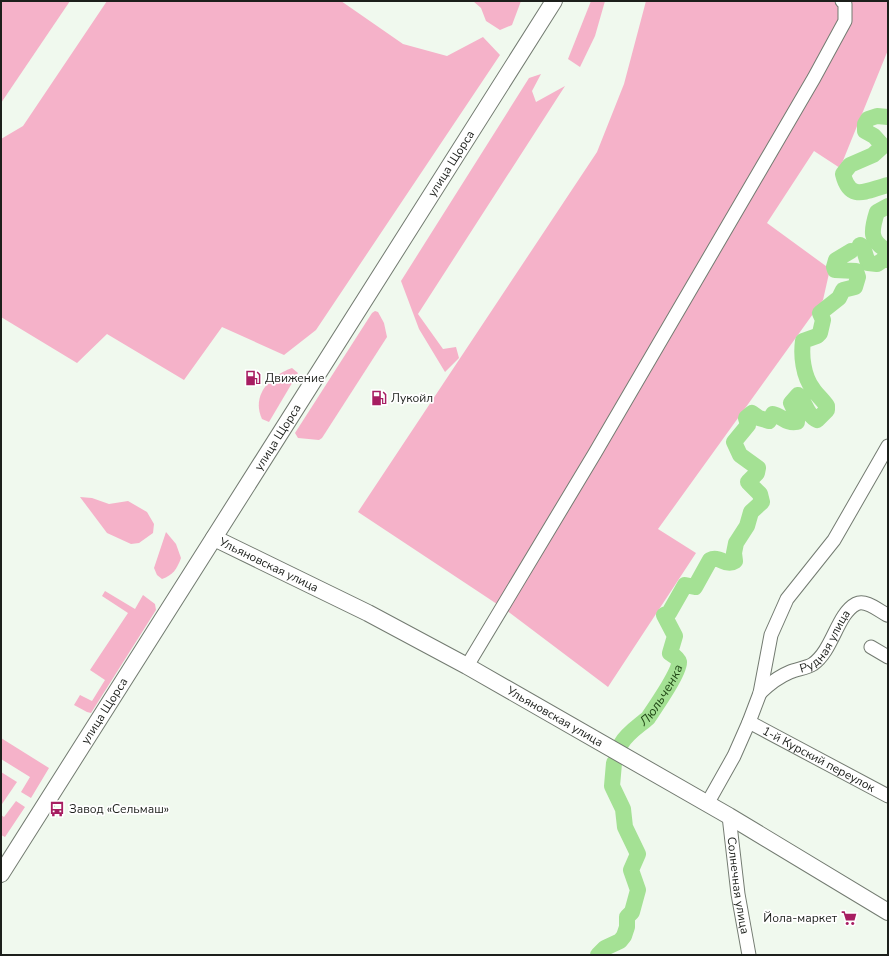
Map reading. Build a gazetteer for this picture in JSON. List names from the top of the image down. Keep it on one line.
{"streets":{"main road":["улица Щорса","Ульяновская улица"],"street":["Рудная улица","1-й Курский переулок","Солнечная улица"]},"crossings":[["улица Щорса","Ульяновская улица"],["Ульяновская улица","Солнечная улица"]],"water":["Люльченка"],"places":{"fuel station":["Движение","Лукойл"],"bus stop":["Завод «Сельмаш»"],"supermarket":["Йола-маркет"]}}
